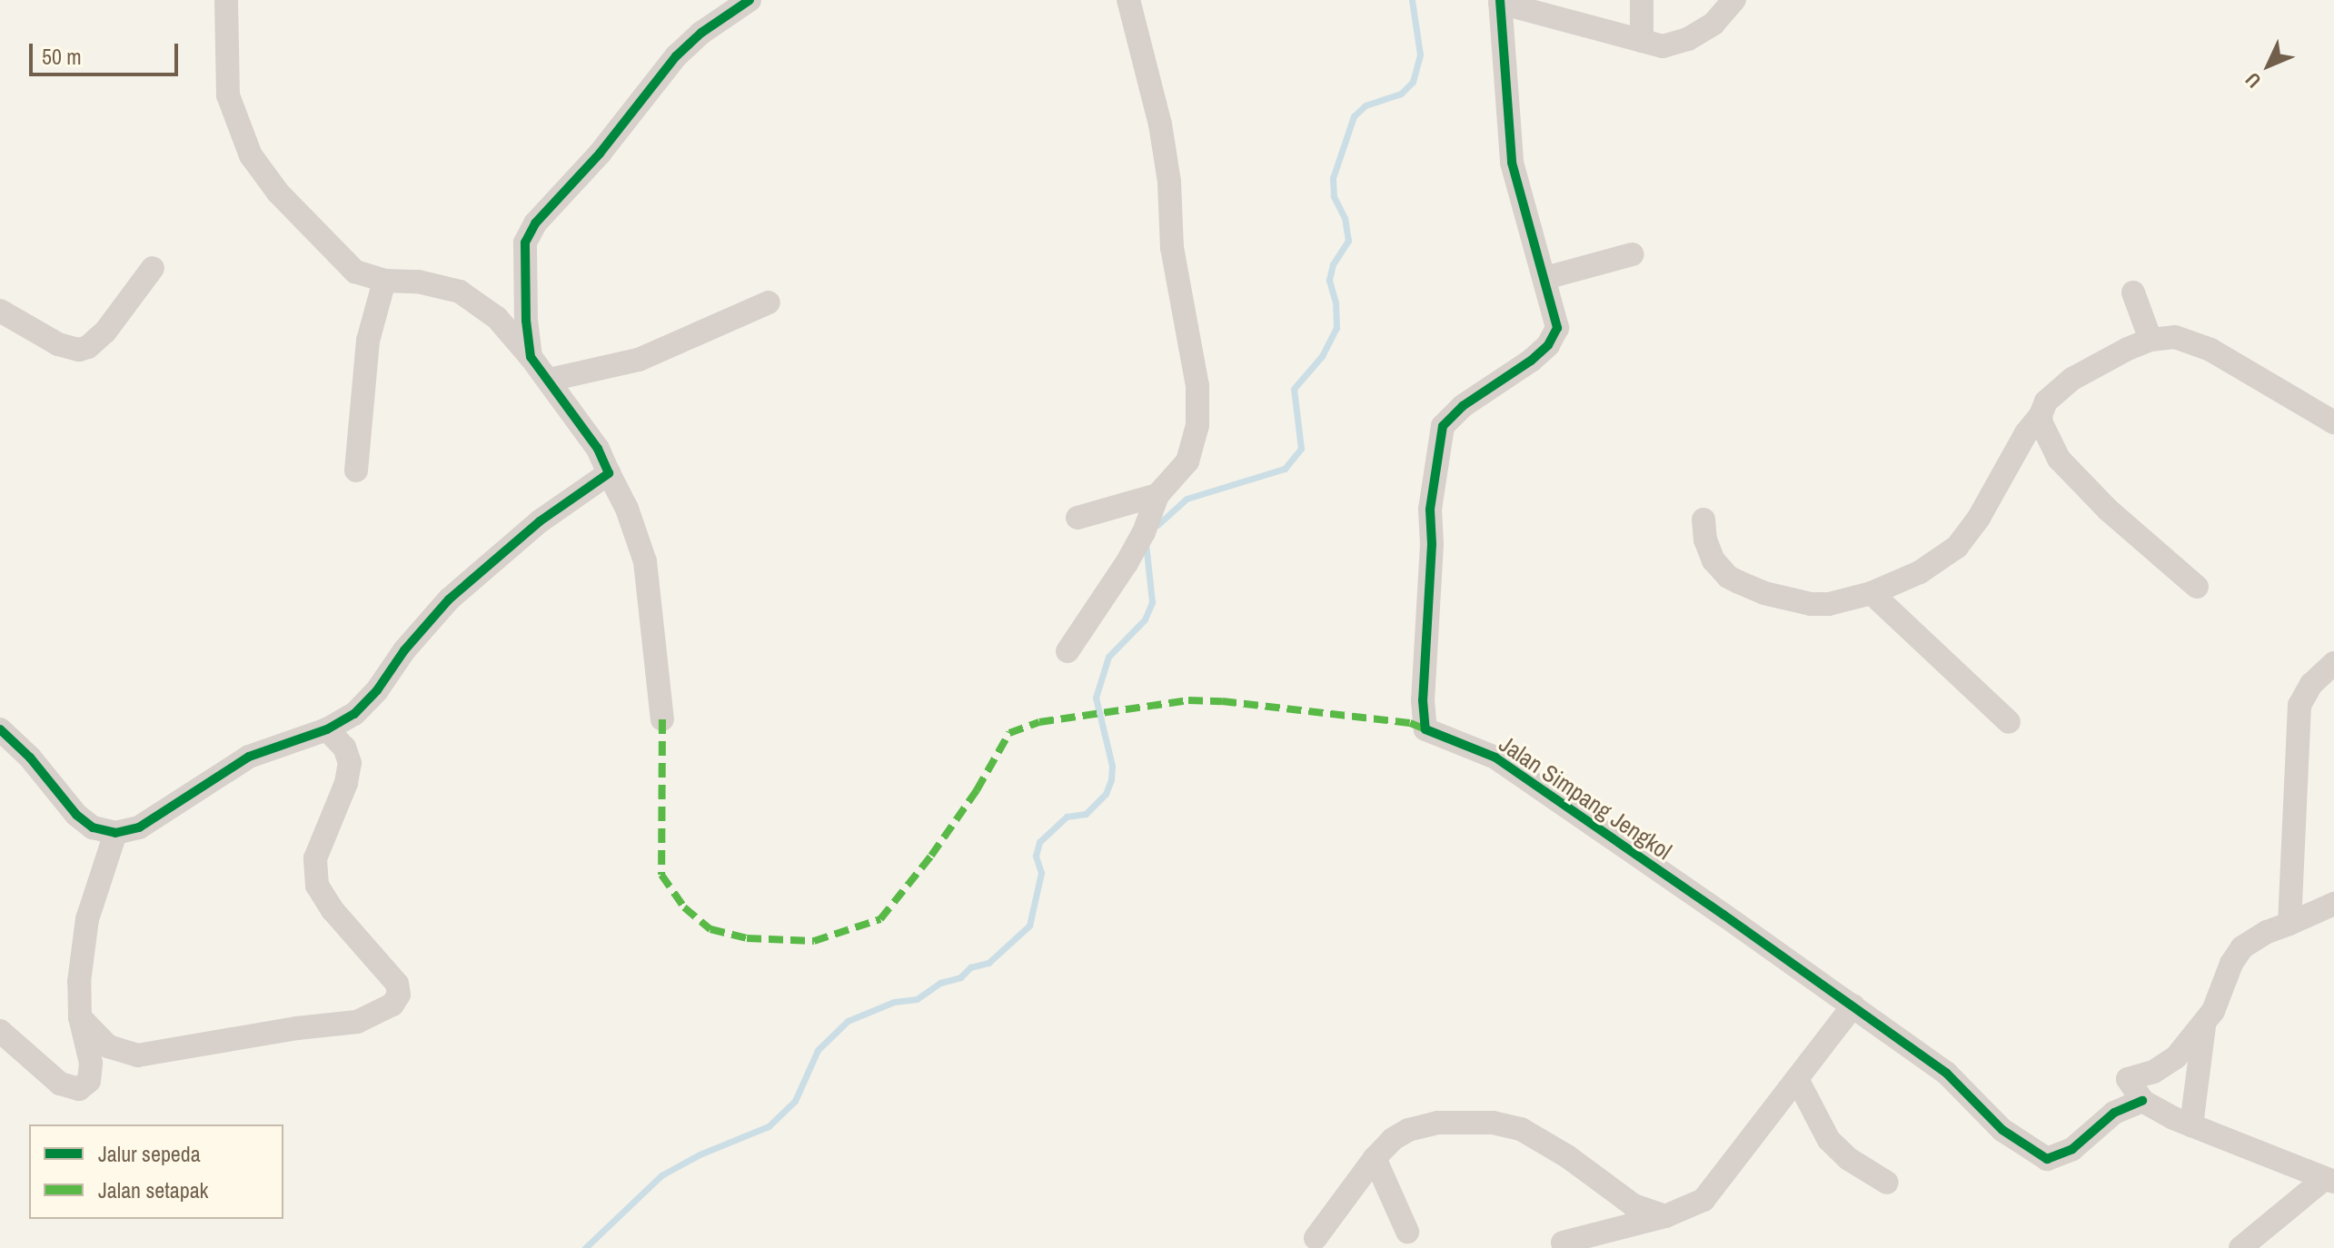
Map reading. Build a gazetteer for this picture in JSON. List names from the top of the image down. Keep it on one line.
{"streets":{"street":["Jalan Simpang Jengkol"]},"legend":["Jalur sepeda","Jalan setapak"],"scale_bar":"50 m","north":"bottom left"}
